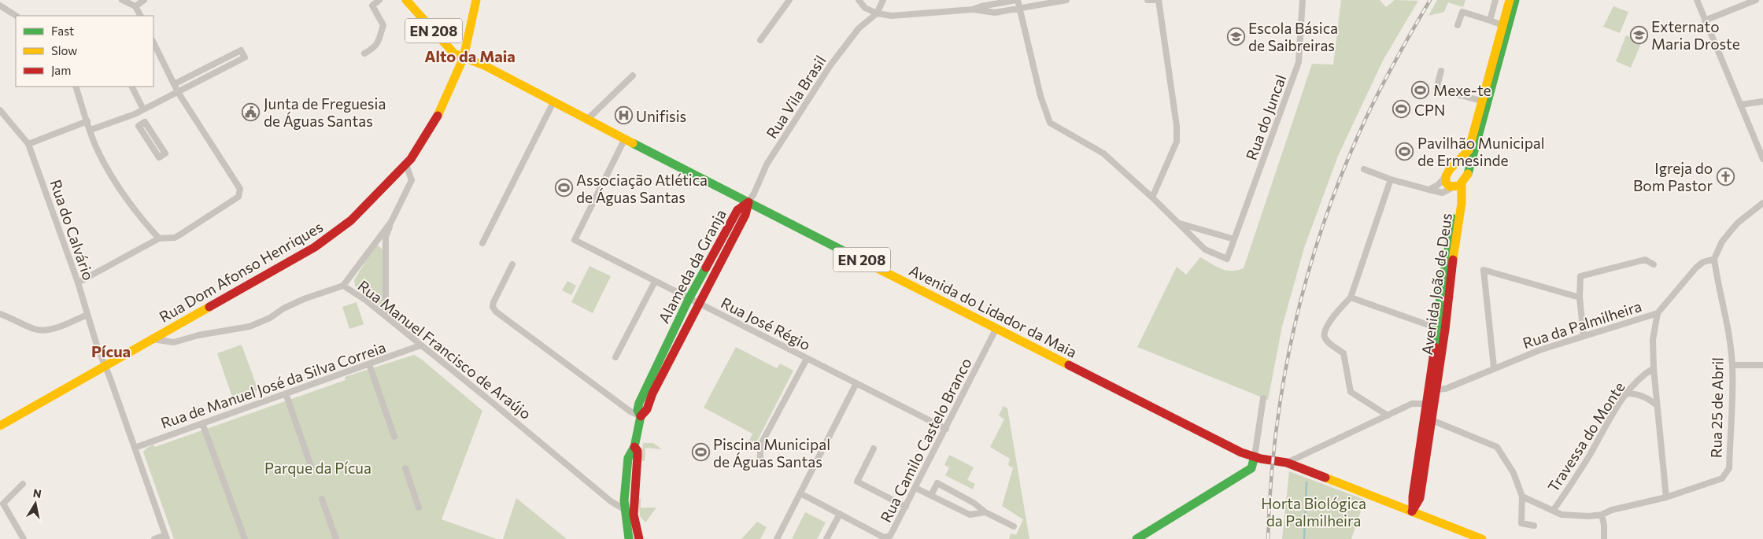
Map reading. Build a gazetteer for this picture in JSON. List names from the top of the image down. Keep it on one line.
{"streets":{"main road":["EN 208","Alameda da Granja","Rua Dom Afonso Henriques","Avenida João de Deus","Avenida do Lidador da Maia"],"street":["Rua Vila Brasil","Rua do Juncal","Rua do Calvário","Rua José Régio","Rua da Palmilheira","Rua Manuel Francisco de Araújo","Rua de Manuel José da Silva Correia","Rua 25 de Abril","Travessa do Monte","Rua Camilo Castelo Branco"]},"crossings":[["EN 208","Rua Dom Afonso Henriques"],["EN 208","Avenida João de Deus"],["EN 208","Avenida do Lidador da Maia"],["Rua Vila Brasil","Alameda da Granja"],["Rua Vila Brasil","Avenida do Lidador da Maia"],["Rua do Calvário","Rua Dom Afonso Henriques"],["Rua do Calvário","Rua de Manuel José da Silva Correia"],["Alameda da Granja","Avenida do Lidador da Maia"],["Alameda da Granja","Rua José Régio"],["Alameda da Granja","Rua Manuel Francisco de Araújo"],["Rua Dom Afonso Henriques","Avenida do Lidador da Maia"],["Rua Dom Afonso Henriques","Rua Manuel Francisco de Araújo"],["Avenida João de Deus","Rua da Palmilheira"],["Avenida do Lidador da Maia","Rua José Régio"],["Avenida do Lidador da Maia","Rua Camilo Castelo Branco"],["Rua José Régio","Rua Camilo Castelo Branco"],["Rua da Palmilheira","Rua 25 de Abril"],["Rua Manuel Francisco de Araújo","Rua de Manuel José da Silva Correia"],["Rua 25 de Abril","Travessa do Monte"]],"districts":["Alto da Maia","Pícua"],"parks":["Parque da Pícua","Horta Biológica da Palmilheira"],"places":{"school or university":["Externato Maria Droste","Escola Básica de Saibreiras"],"sports":["Mexe-te","CPN","Pavilhão Municipal de Ermesinde","Associação Atlética de Águas Santas","Piscina Municipal de Águas Santas"],"public building":["Junta de Freguesia de Águas Santas"],"hospital":["Unifisis"],"church":["Igreja do Bom Pastor"]},"legend":["Fast","Slow","Jam"],"north":"top"}
